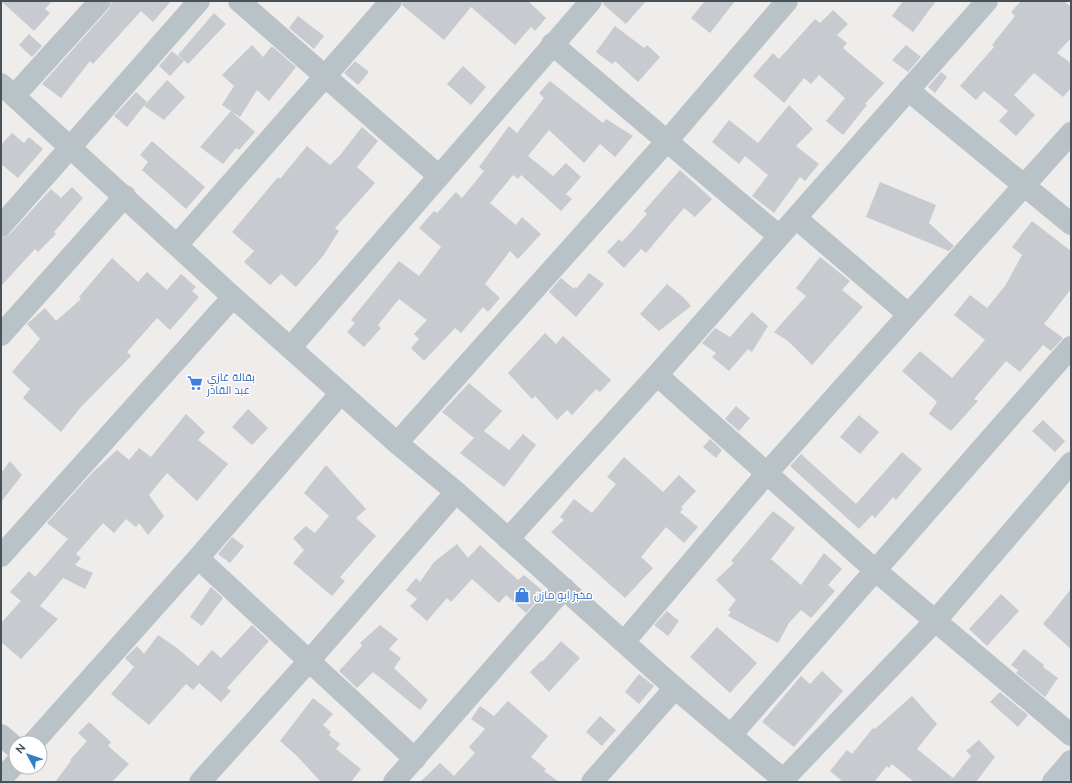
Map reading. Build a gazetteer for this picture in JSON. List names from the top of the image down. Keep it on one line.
{"places":{"supermarket":["بقالة غازي عبد القادر"],"shop":["مخبز ابو مازن"]},"north":"top left"}
